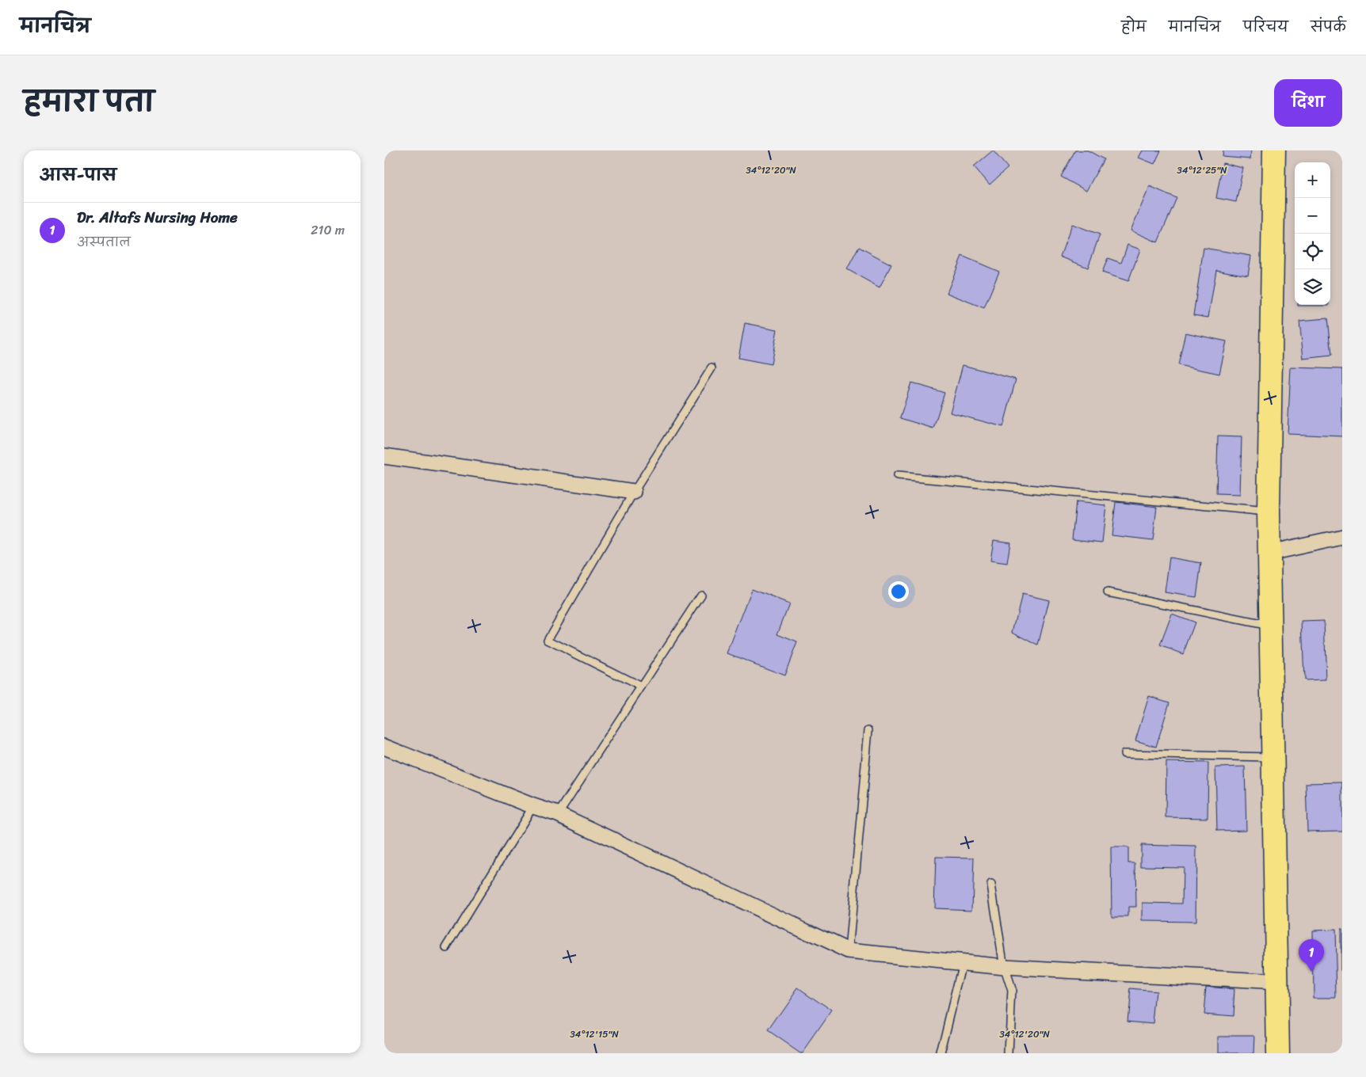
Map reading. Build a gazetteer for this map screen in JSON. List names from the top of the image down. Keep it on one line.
{"page":{"header":"मानचित्र","nav":["होम","मानचित्र","परिचय","संपर्क"],"title":"हमारा पता","buttons":"दिशा","heading":"आस-पास","map_buttons":["+","−"],"list":[{"mark":"1","name":"Dr. Altafs Nursing Home","note":"अस्पताल","value":"210 m"}],"pins":"1"},"coordinates":["34°12'20\"N","34°12'25\"N","34°12'15\"N"]}
